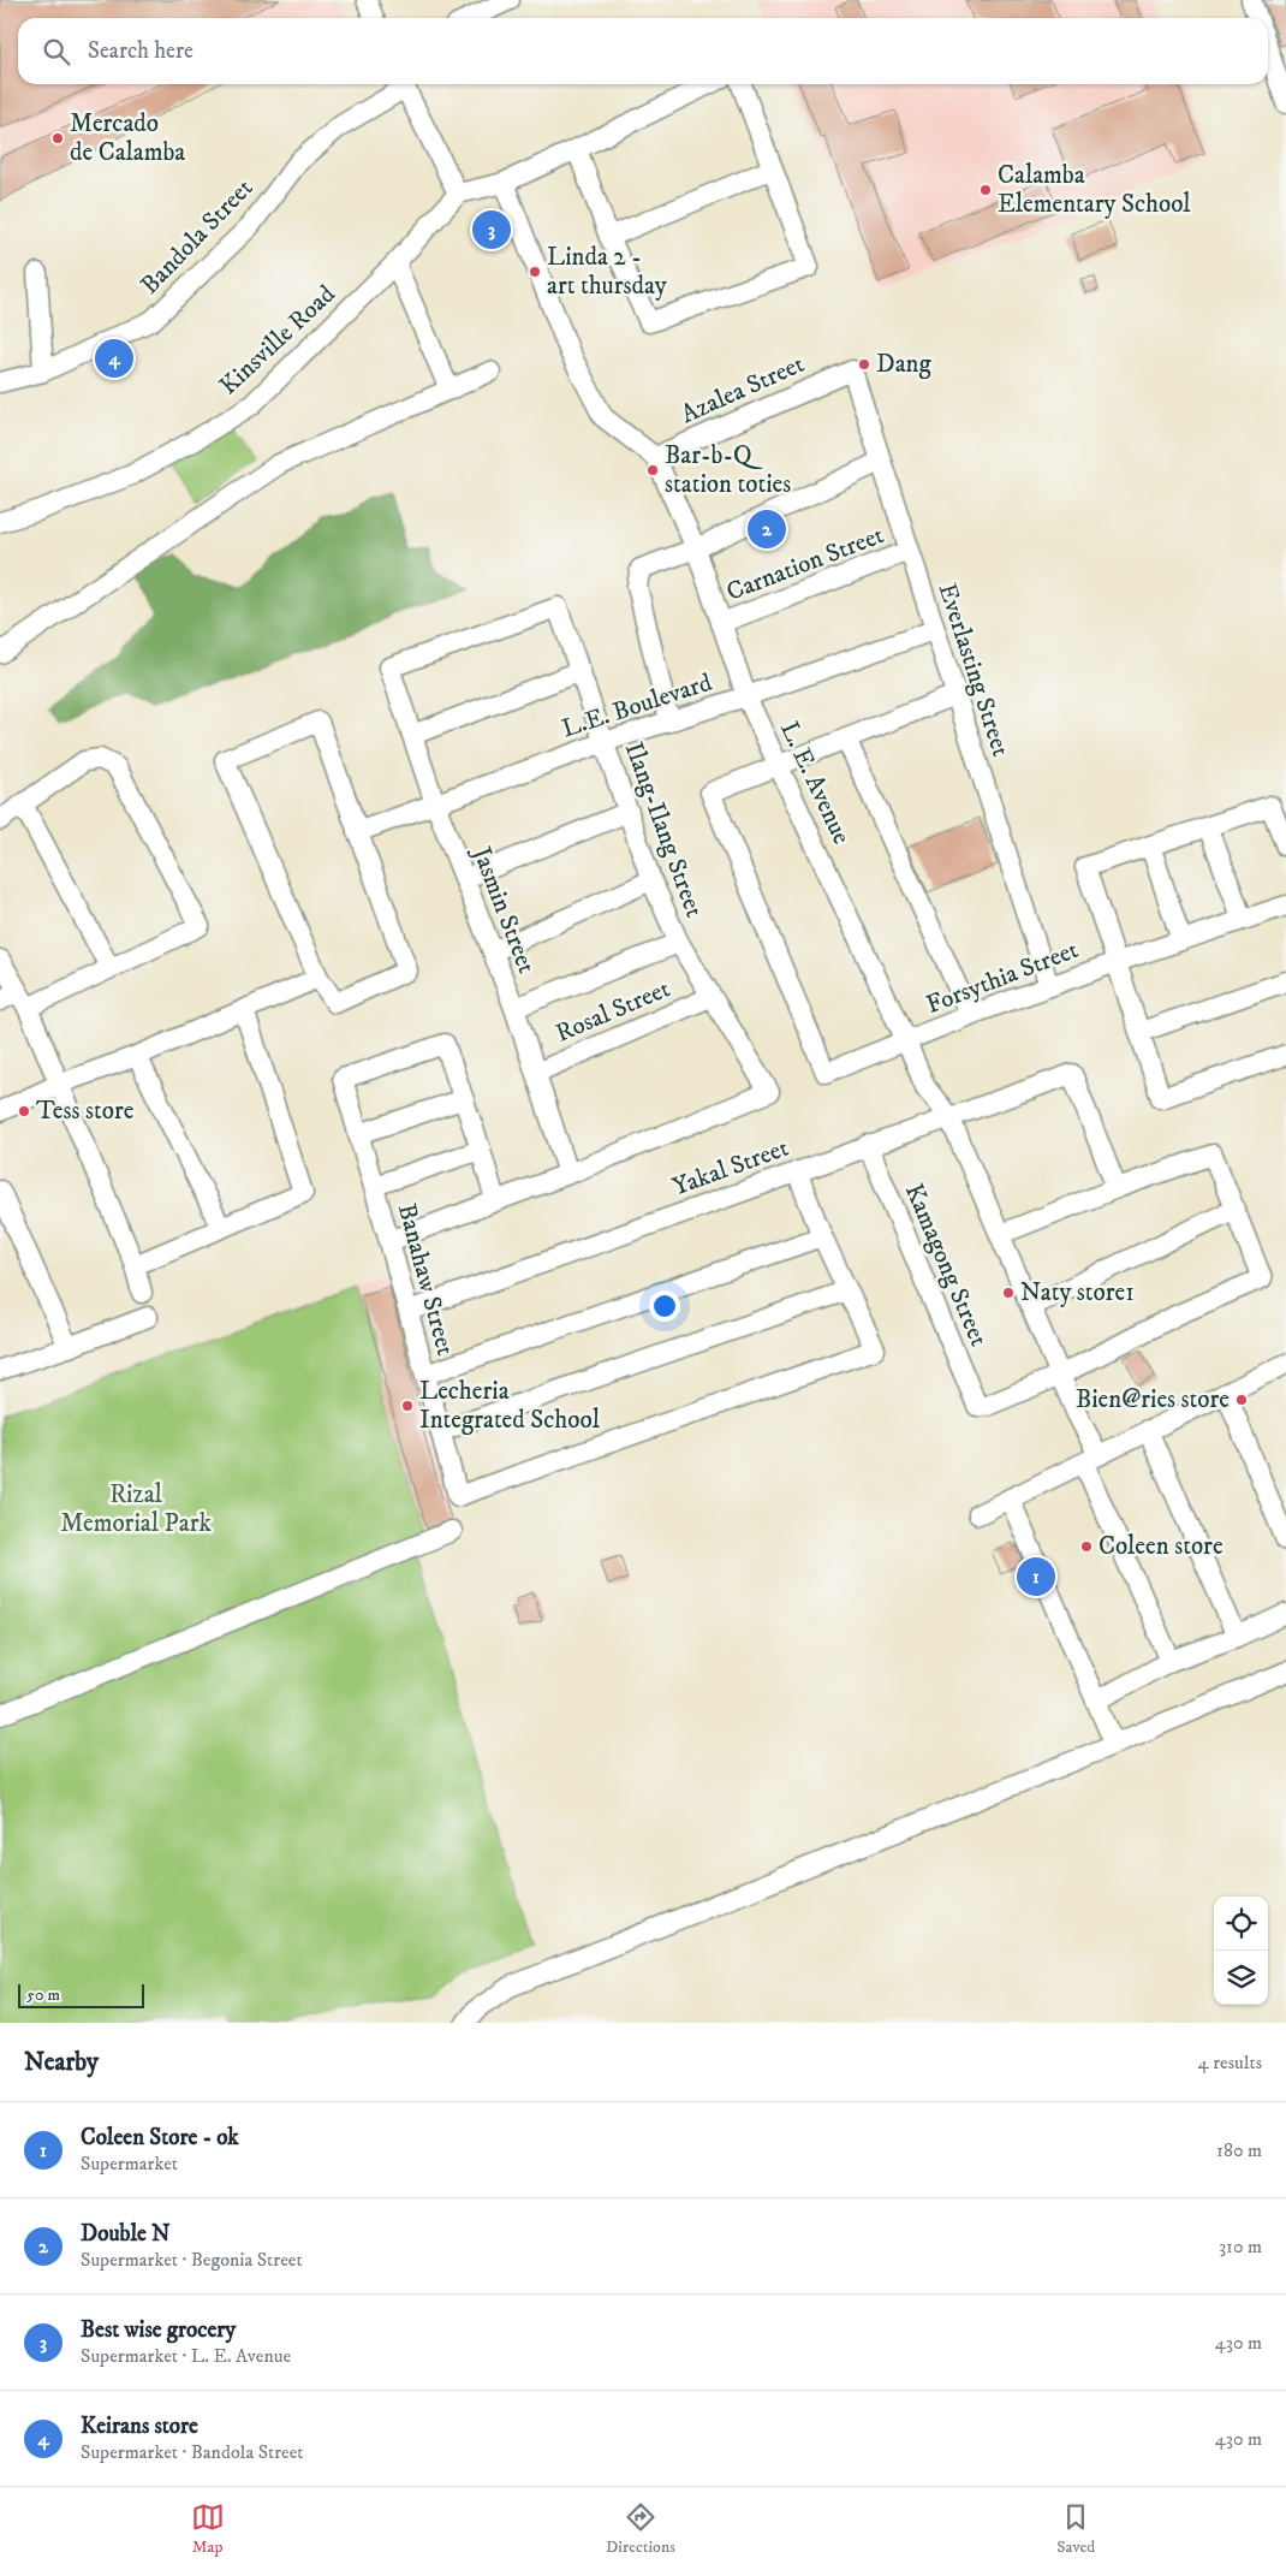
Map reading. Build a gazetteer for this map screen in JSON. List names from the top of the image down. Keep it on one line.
{"streets":{"street":["Bandola Street","Kinsville Road","Azalea Street","Carnation Street","Everlasting Street","L.E. Boulevard","L. E. Avenue","Ilang-Ilang Street","Jasmin Street","Forsythia Street","Rosal Street","Yakal Street","Kamagong Street","Banahaw Street"]},"crossings":[["Azalea Street","Everlasting Street"],["Azalea Street","L. E. Avenue"],["Carnation Street","Everlasting Street"],["Carnation Street","L. E. Avenue"],["Everlasting Street","L.E. Boulevard"],["Everlasting Street","Forsythia Street"],["L.E. Boulevard","L. E. Avenue"],["L.E. Boulevard","Ilang-Ilang Street"],["L.E. Boulevard","Jasmin Street"],["L. E. Avenue","Forsythia Street"],["L. E. Avenue","Yakal Street"],["L. E. Avenue","Kamagong Street"],["Ilang-Ilang Street","Jasmin Street"],["Ilang-Ilang Street","Rosal Street"],["Jasmin Street","Rosal Street"],["Yakal Street","Kamagong Street"],["Yakal Street","Banahaw Street"]],"parks":["Rizal Memorial Park"],"places":["Mercado de Calamba","Calamba Elementary School","Linda 2 - art thursday","Dang","Bar-b-Q station toties","Tess store","Naty store1","Bien@ries store","Lecheria Integrated School","Coleen store"],"scale_bar":"50 m","page":{"search":"Search here","pins":["3","4","2","1"],"scale":"50 m","heading":["Nearby","4 results"],"list":[{"mark":"1","name":"Coleen Store - ok","note":"Supermarket","value":"180 m"},{"mark":"2","name":"Double N","note":"Supermarket · Begonia Street","value":"310 m"},{"mark":"3","name":"Best wise grocery","note":"Supermarket · L. E. Avenue","value":"430 m"},{"mark":"4","name":"Keirans store","note":"Supermarket · Bandola Street","value":"430 m"}],"nav":["Map","Directions","Saved"]}}
